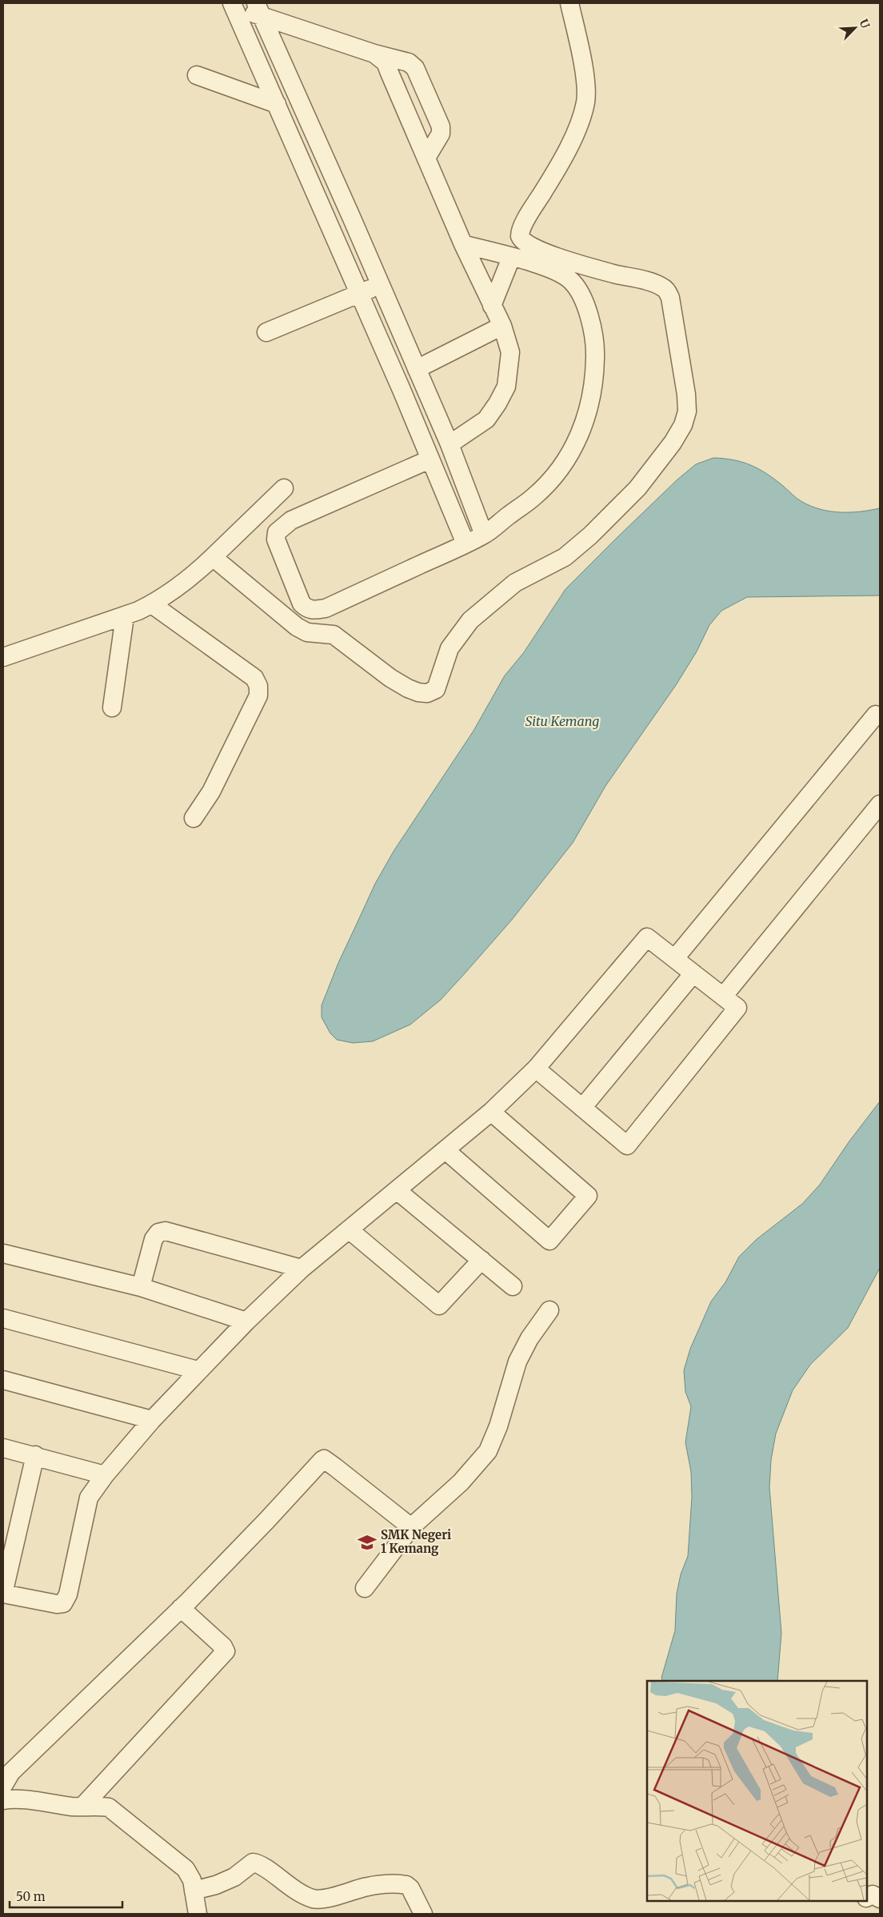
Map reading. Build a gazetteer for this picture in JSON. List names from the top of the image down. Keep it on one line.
{"water":["Situ Kemang"],"places":{"school or university":["SMK Negeri 1 Kemang"]},"scale_bar":"50 m","north":"top right"}
